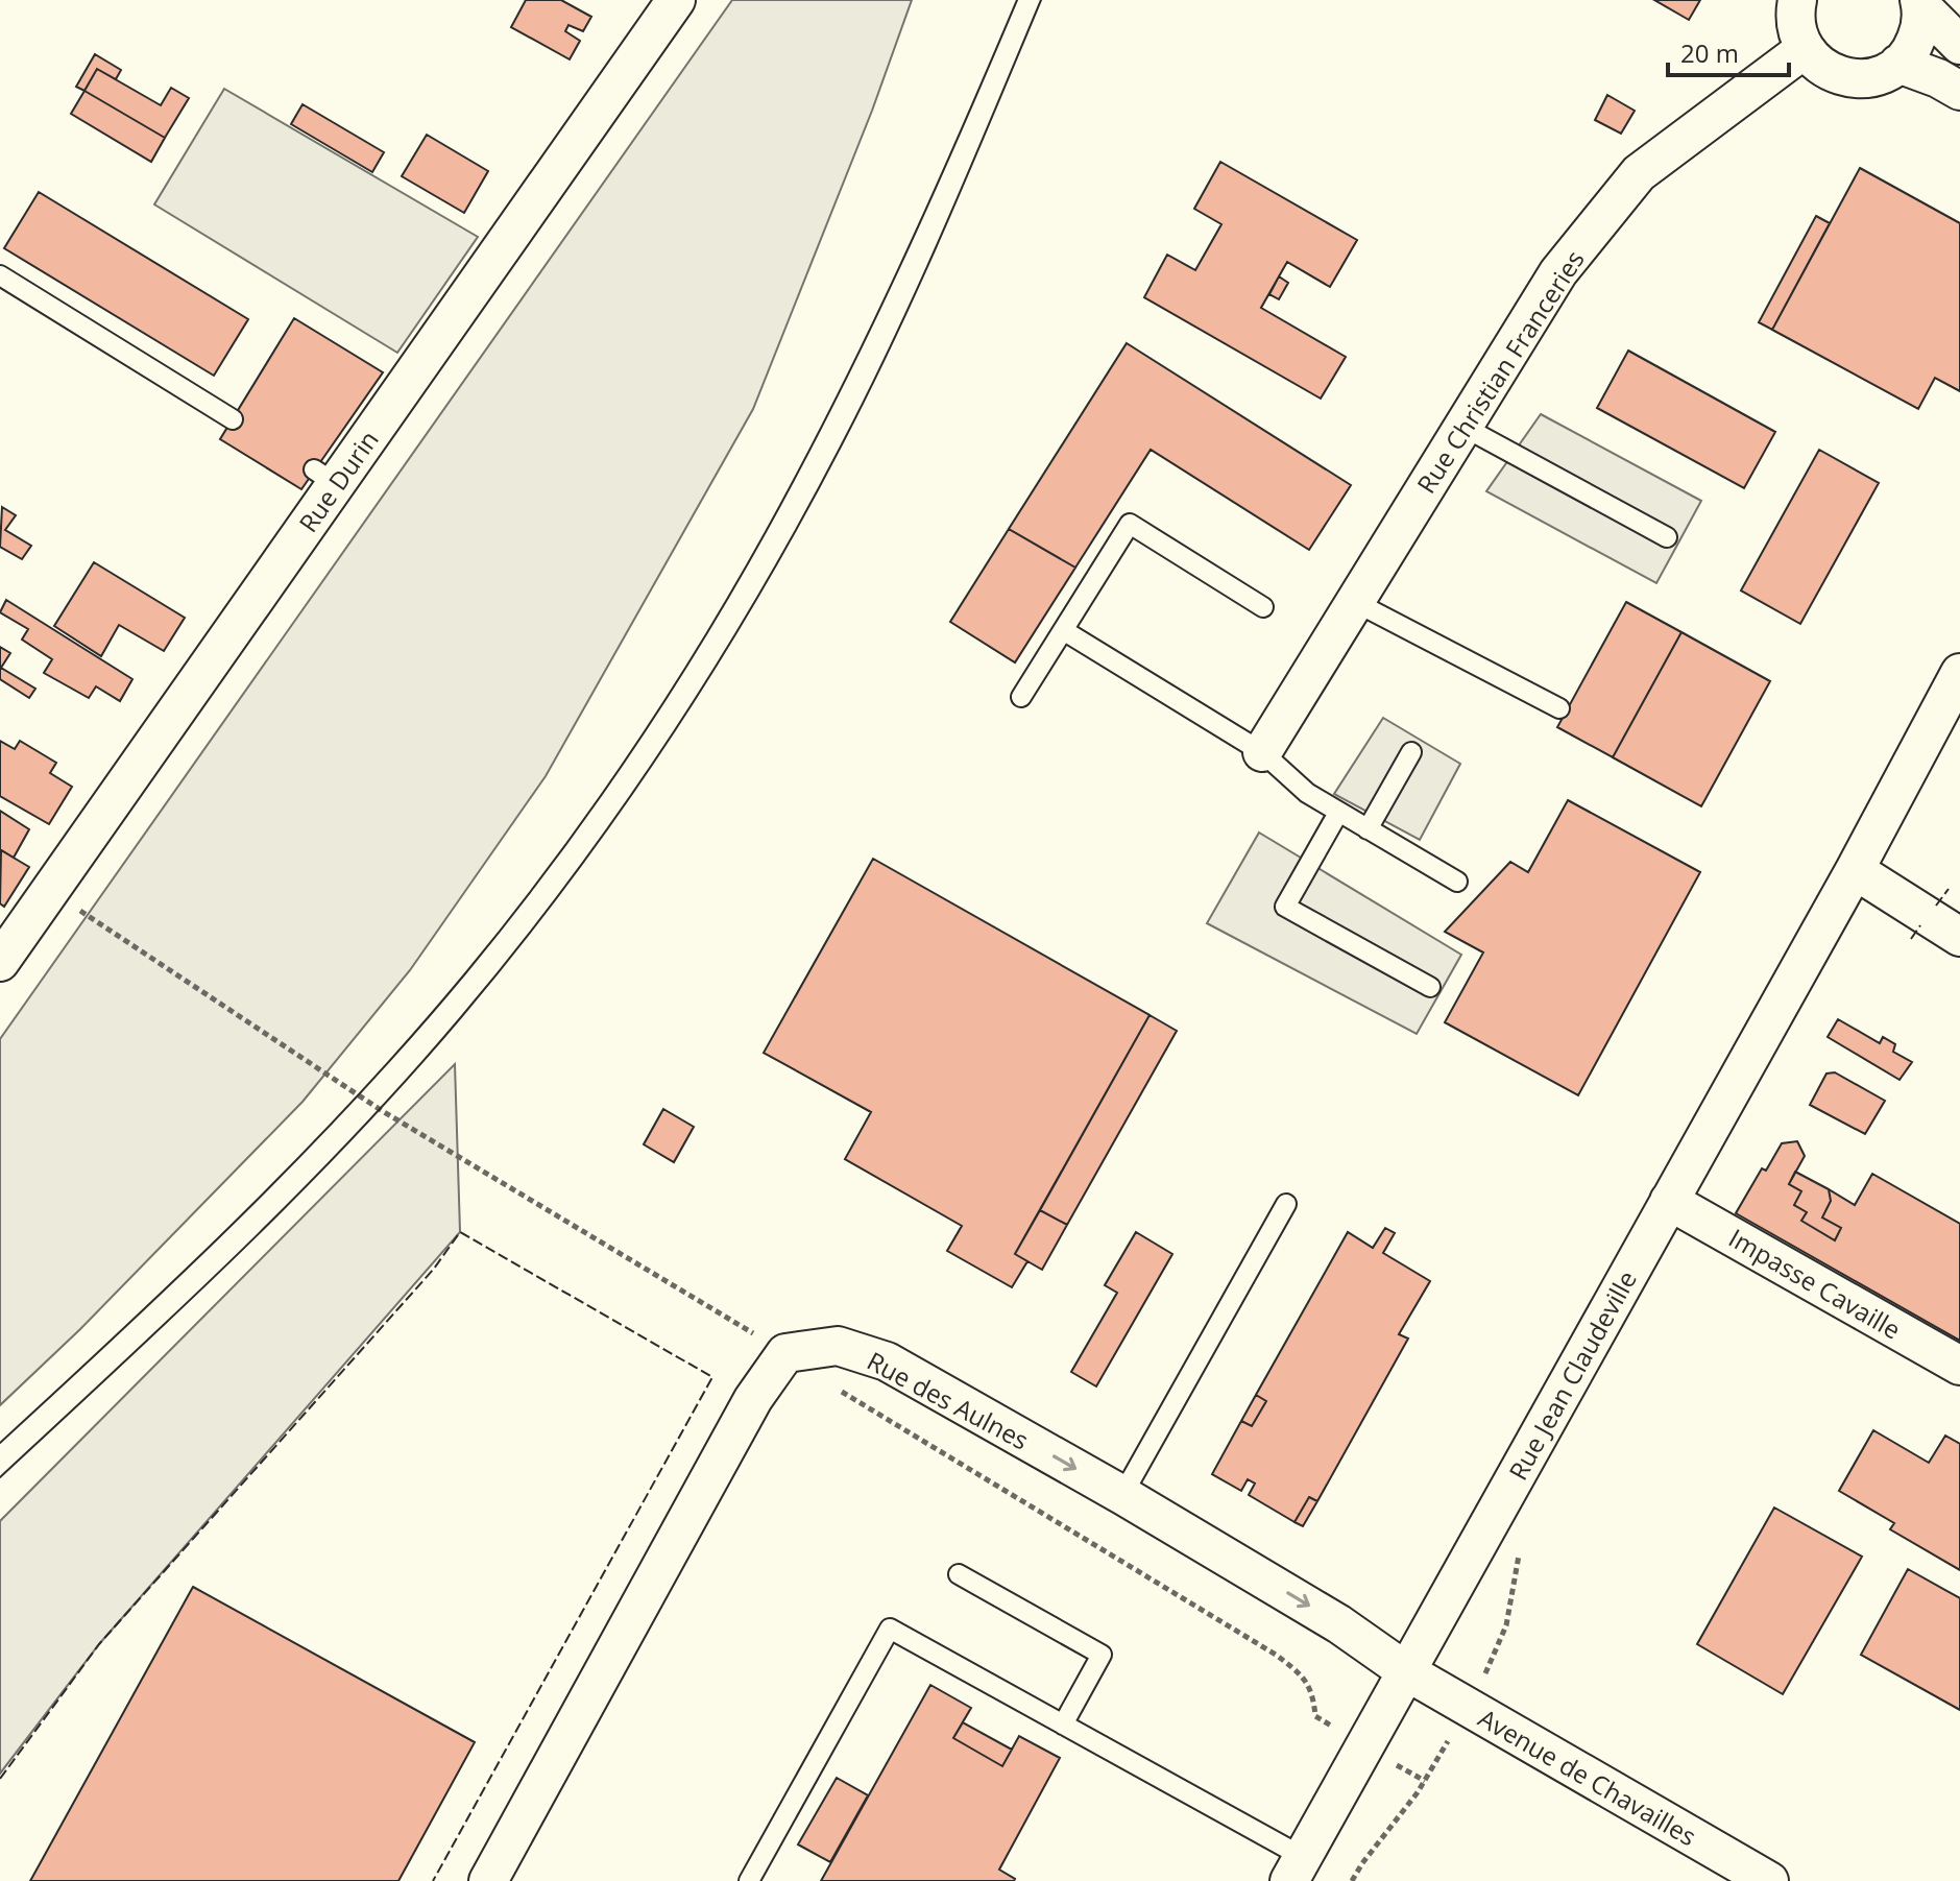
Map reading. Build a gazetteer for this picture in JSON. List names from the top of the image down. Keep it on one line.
{"streets":{"street":["Rue Christian Franceries","Rue Durin","Impasse Cavaille","Rue Jean Claudeville","Rue des Aulnes","Avenue de Chavailles"]},"crossings":[["Impasse Cavaille","Rue Jean Claudeville"],["Rue Jean Claudeville","Rue des Aulnes"],["Rue Jean Claudeville","Avenue de Chavailles"],["Rue des Aulnes","Avenue de Chavailles"]],"one_way":["Rue des Aulnes"],"scale_bar":"20 m"}
